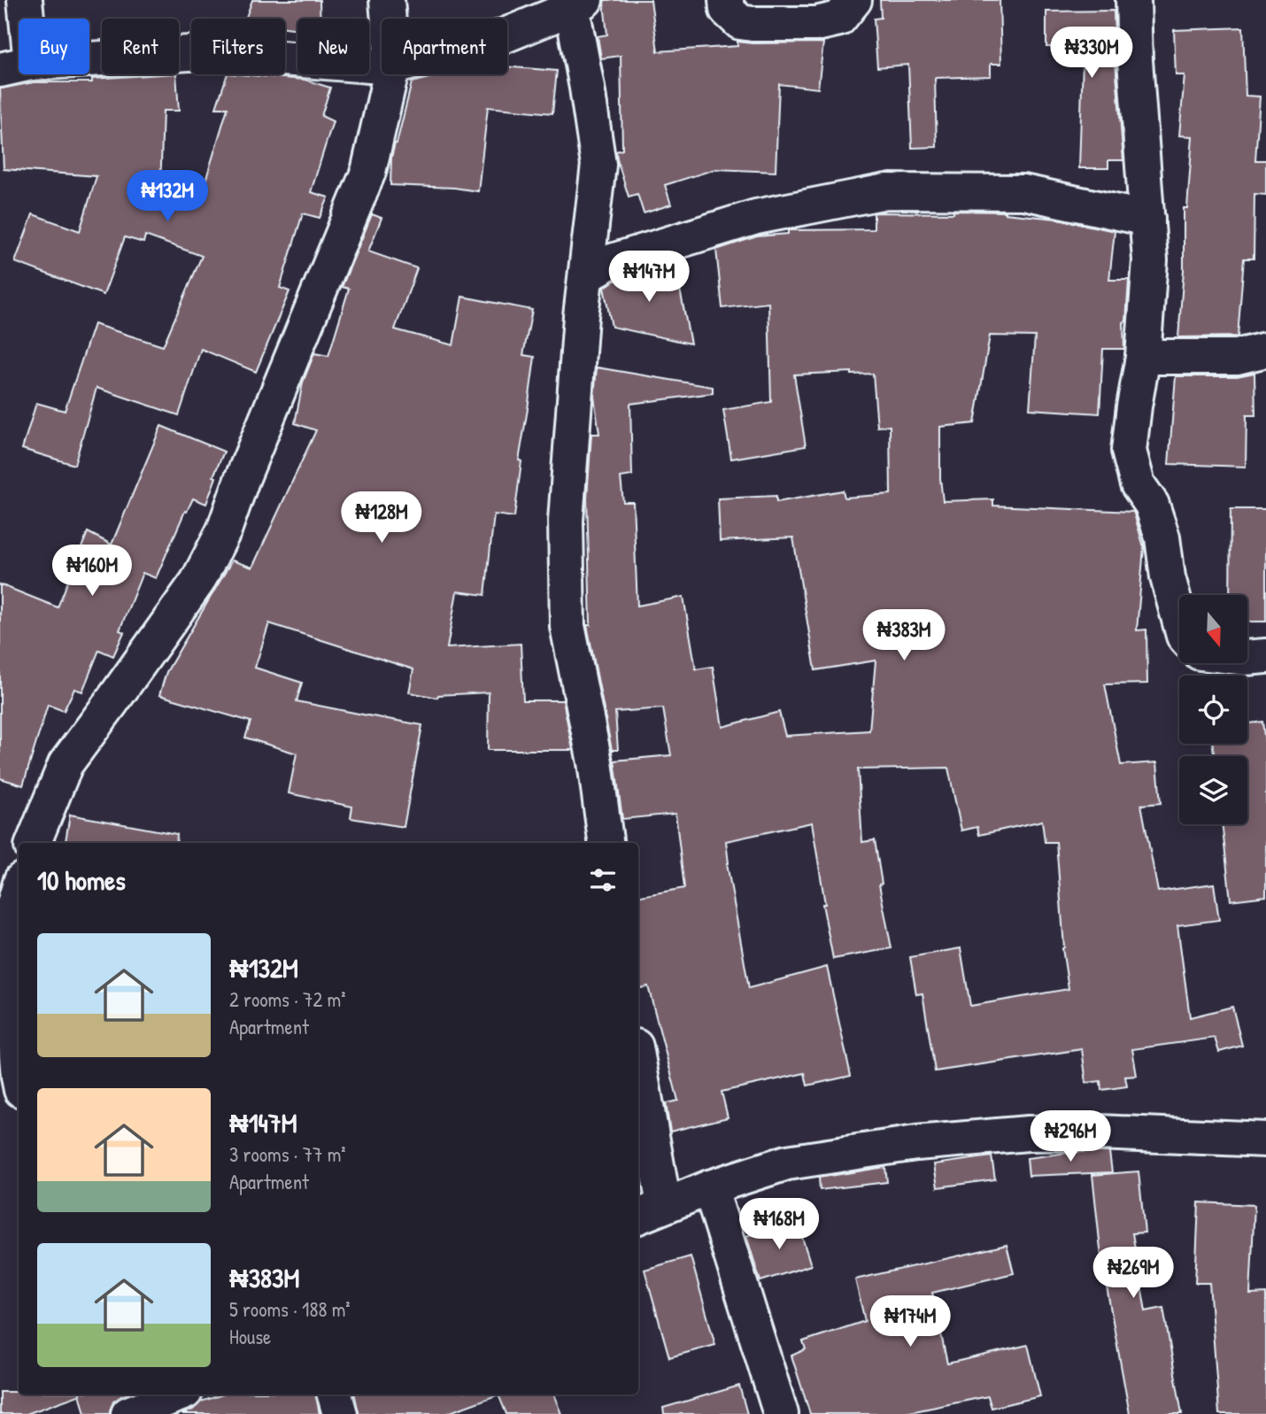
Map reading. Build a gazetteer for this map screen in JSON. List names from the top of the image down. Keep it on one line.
{"north":"bottom","page":{"chip":["Buy","Rent","Filters","New","Apartment"],"price":["₦330M","₦132M","₦147M","₦128M","₦160M","₦383M","₦296M","₦168M","₦269M","₦174M"],"heading":"10 homes","list":[{"name":"₦132M","note":"2 rooms · 72 m² · Apartment"},{"name":"₦147M","note":"3 rooms · 77 m² · Apartment"},{"name":"₦383M","note":"5 rooms · 188 m² · House"}]}}
